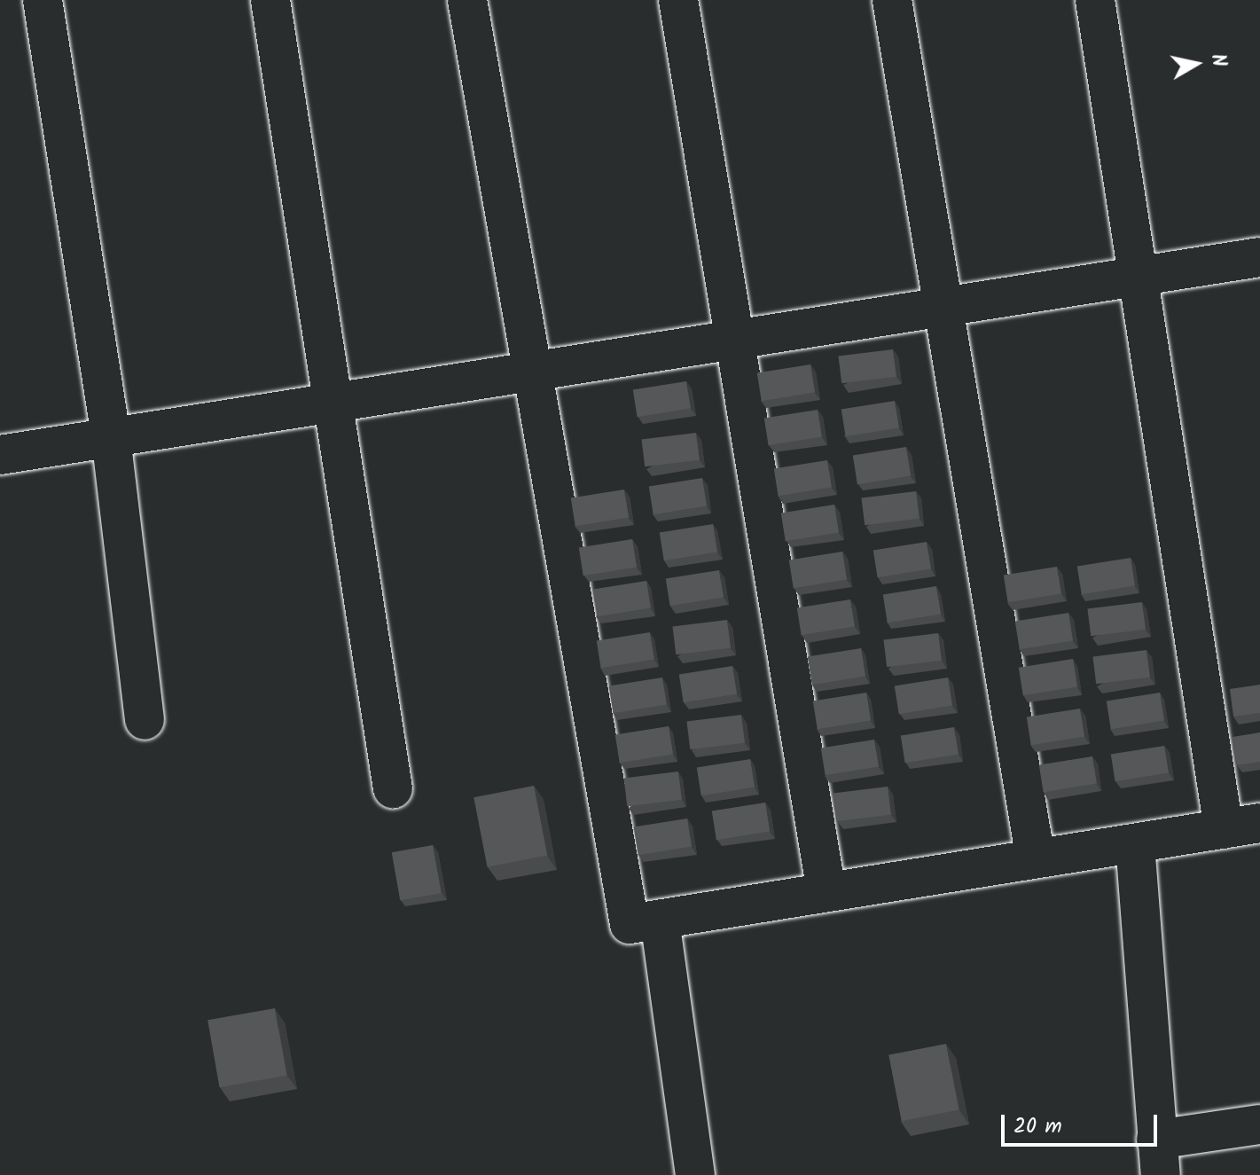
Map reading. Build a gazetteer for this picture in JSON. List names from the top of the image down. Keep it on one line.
{"scale_bar":"20 m","north":"right"}
